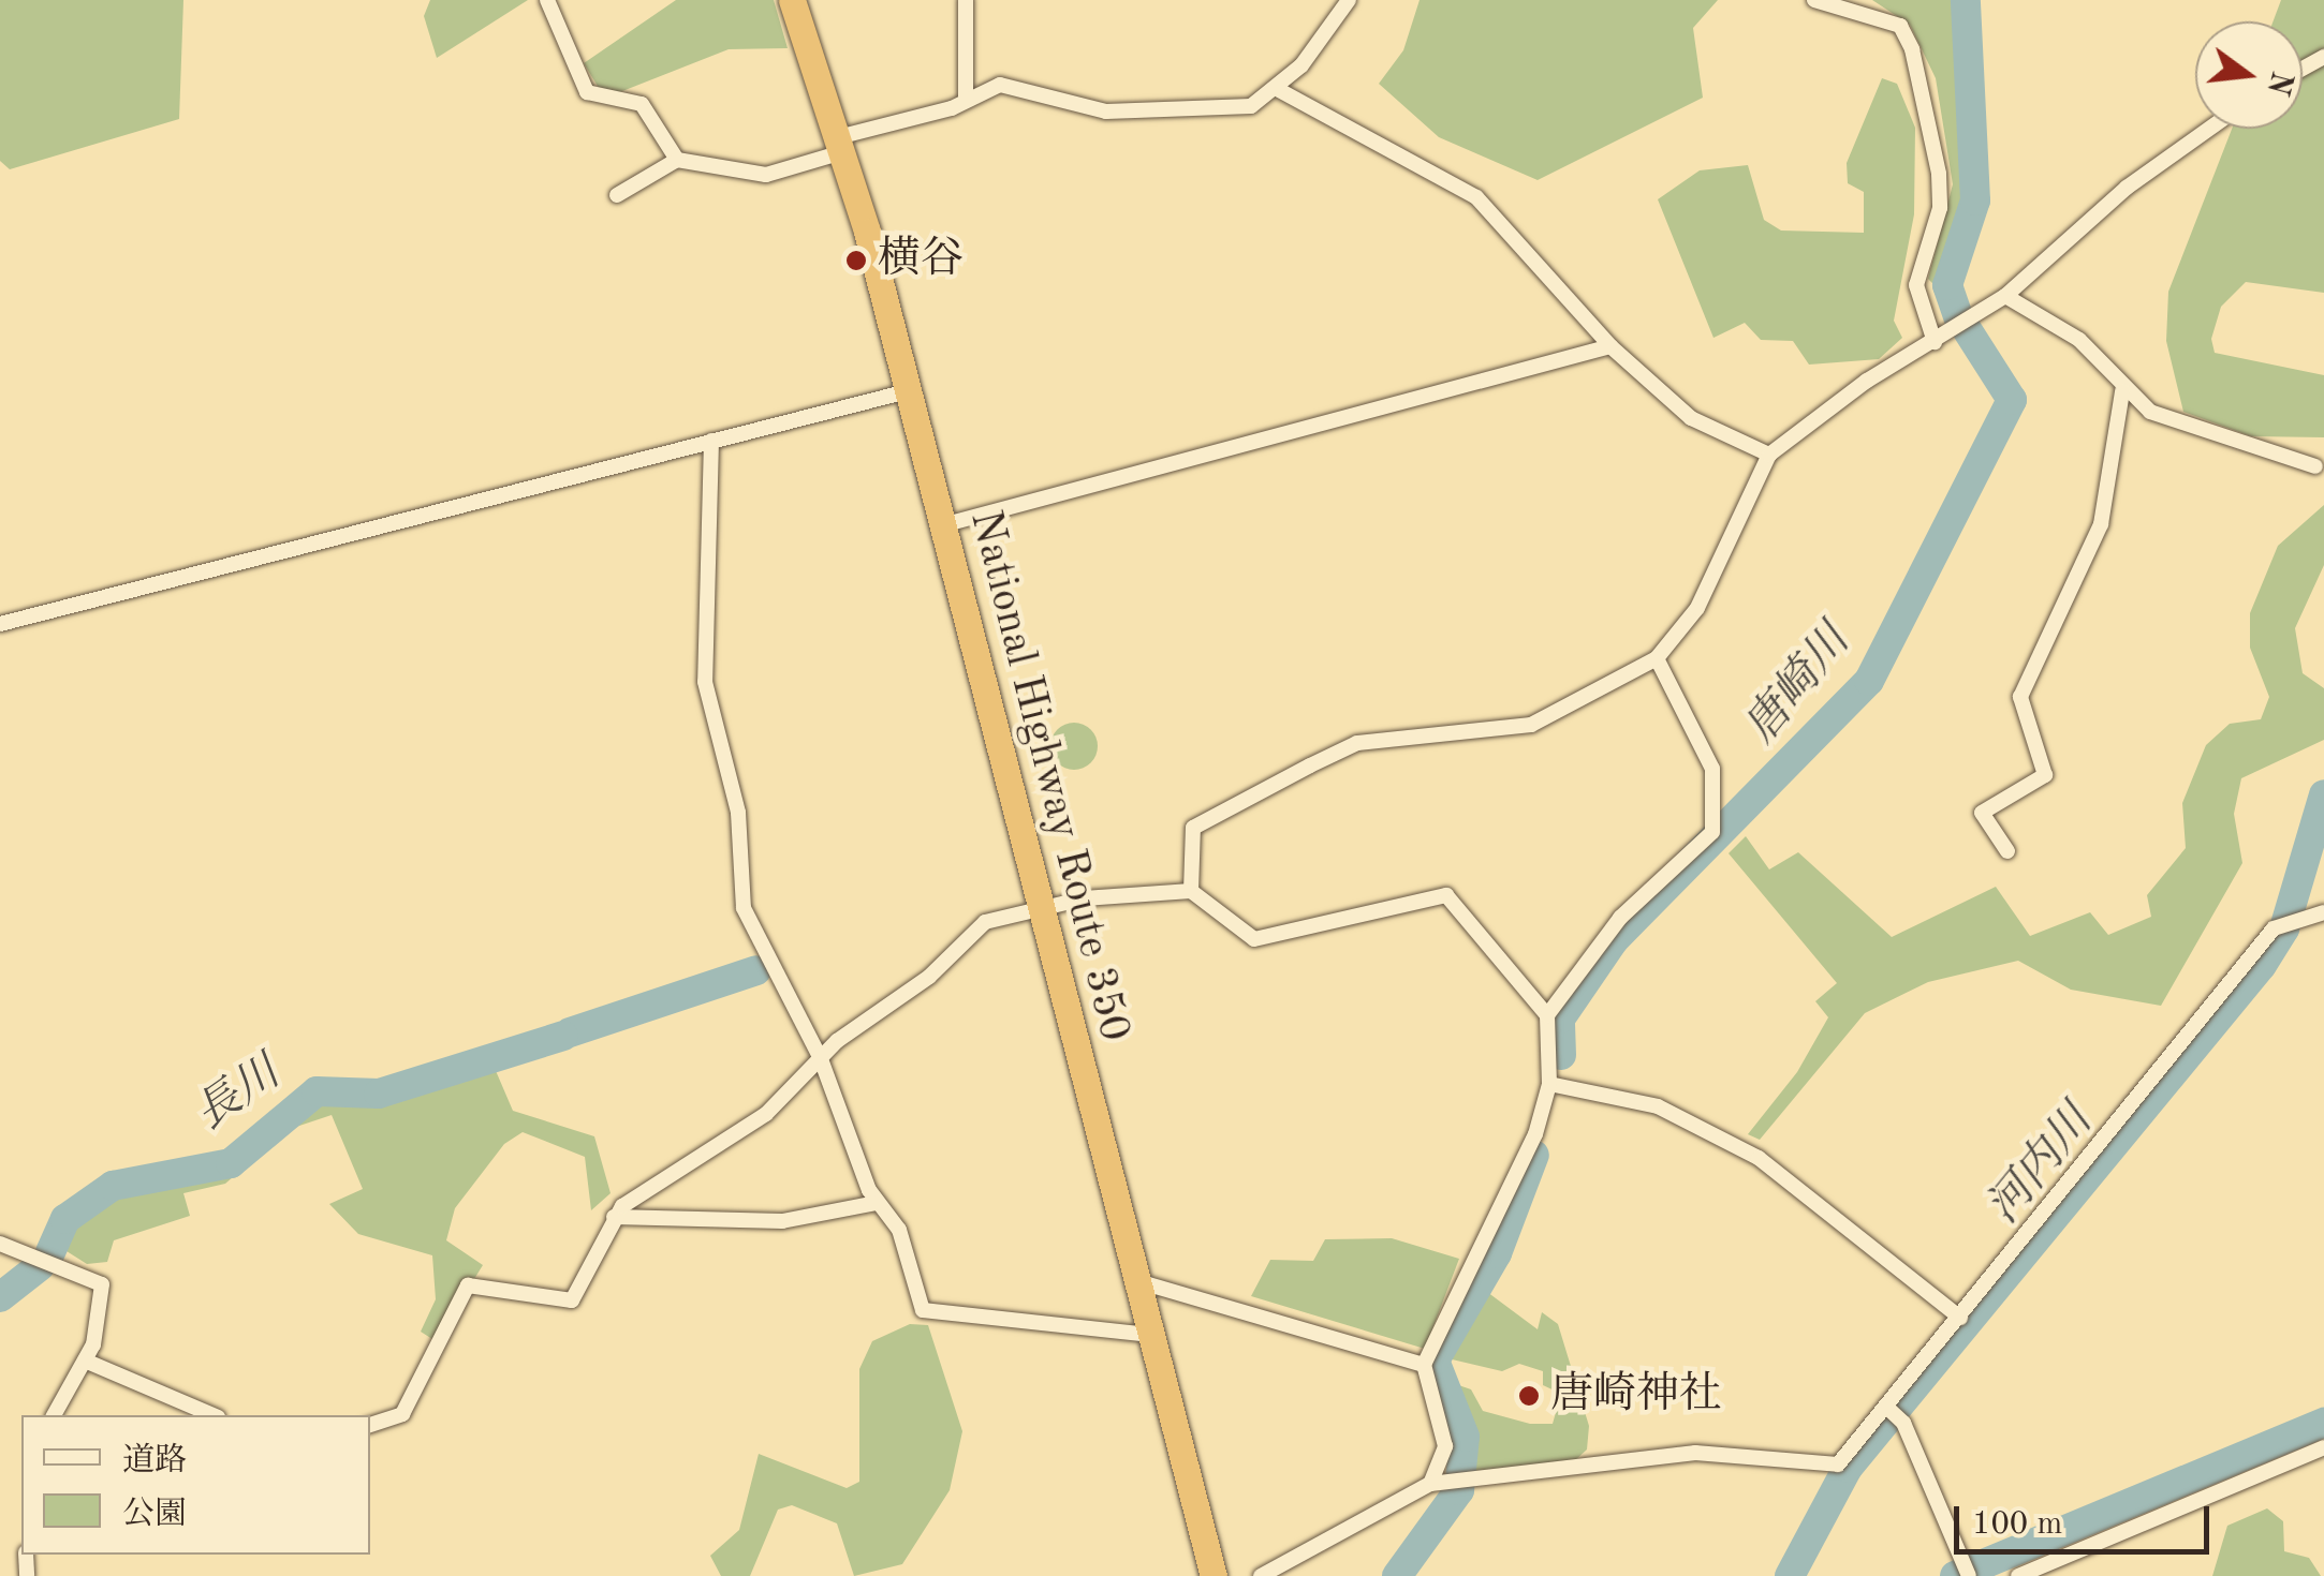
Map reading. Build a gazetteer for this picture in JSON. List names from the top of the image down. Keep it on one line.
{"streets":{"highway":["National Highway Route 350"]},"water":["唐崎川","長川","河内川"],"places":["横谷","唐崎神社"],"legend":["道路","公園"],"scale_bar":"100 m","north":"right"}
